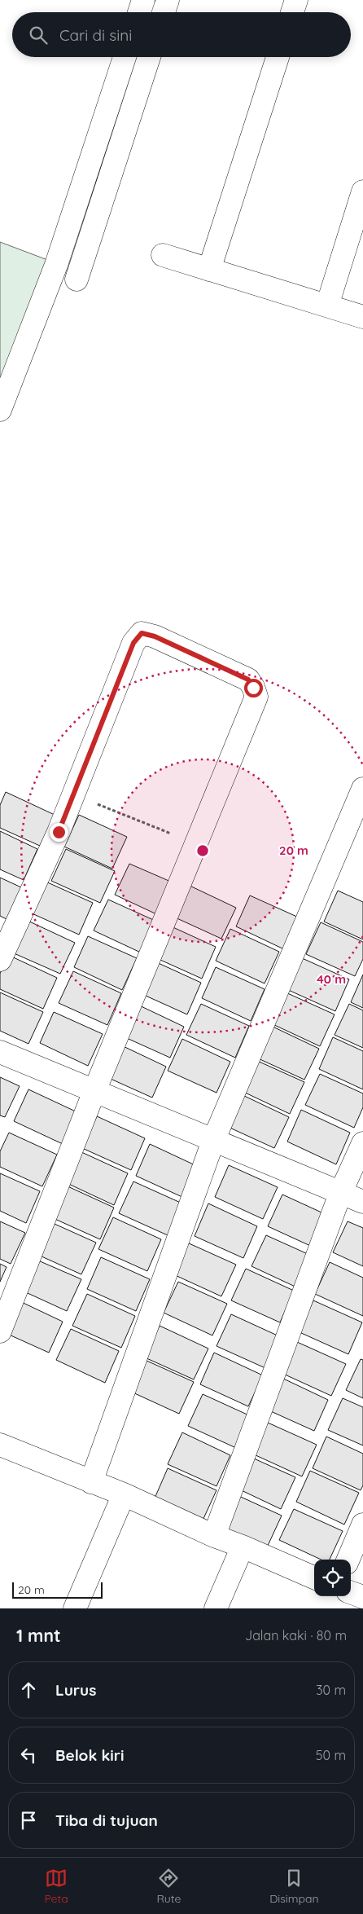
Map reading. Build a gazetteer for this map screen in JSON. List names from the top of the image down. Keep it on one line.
{"scale_bar":"20 m","page":{"search":"Cari di sini","scale":"20 m","heading":["1 mnt","Jalan kaki · 80 m"],"list":[["Lurus","30 m"],["Belok kiri","50 m"],"Tiba di tujuan"],"nav":["Peta","Rute","Disimpan"]},"rings":["20 m","40 m"]}
